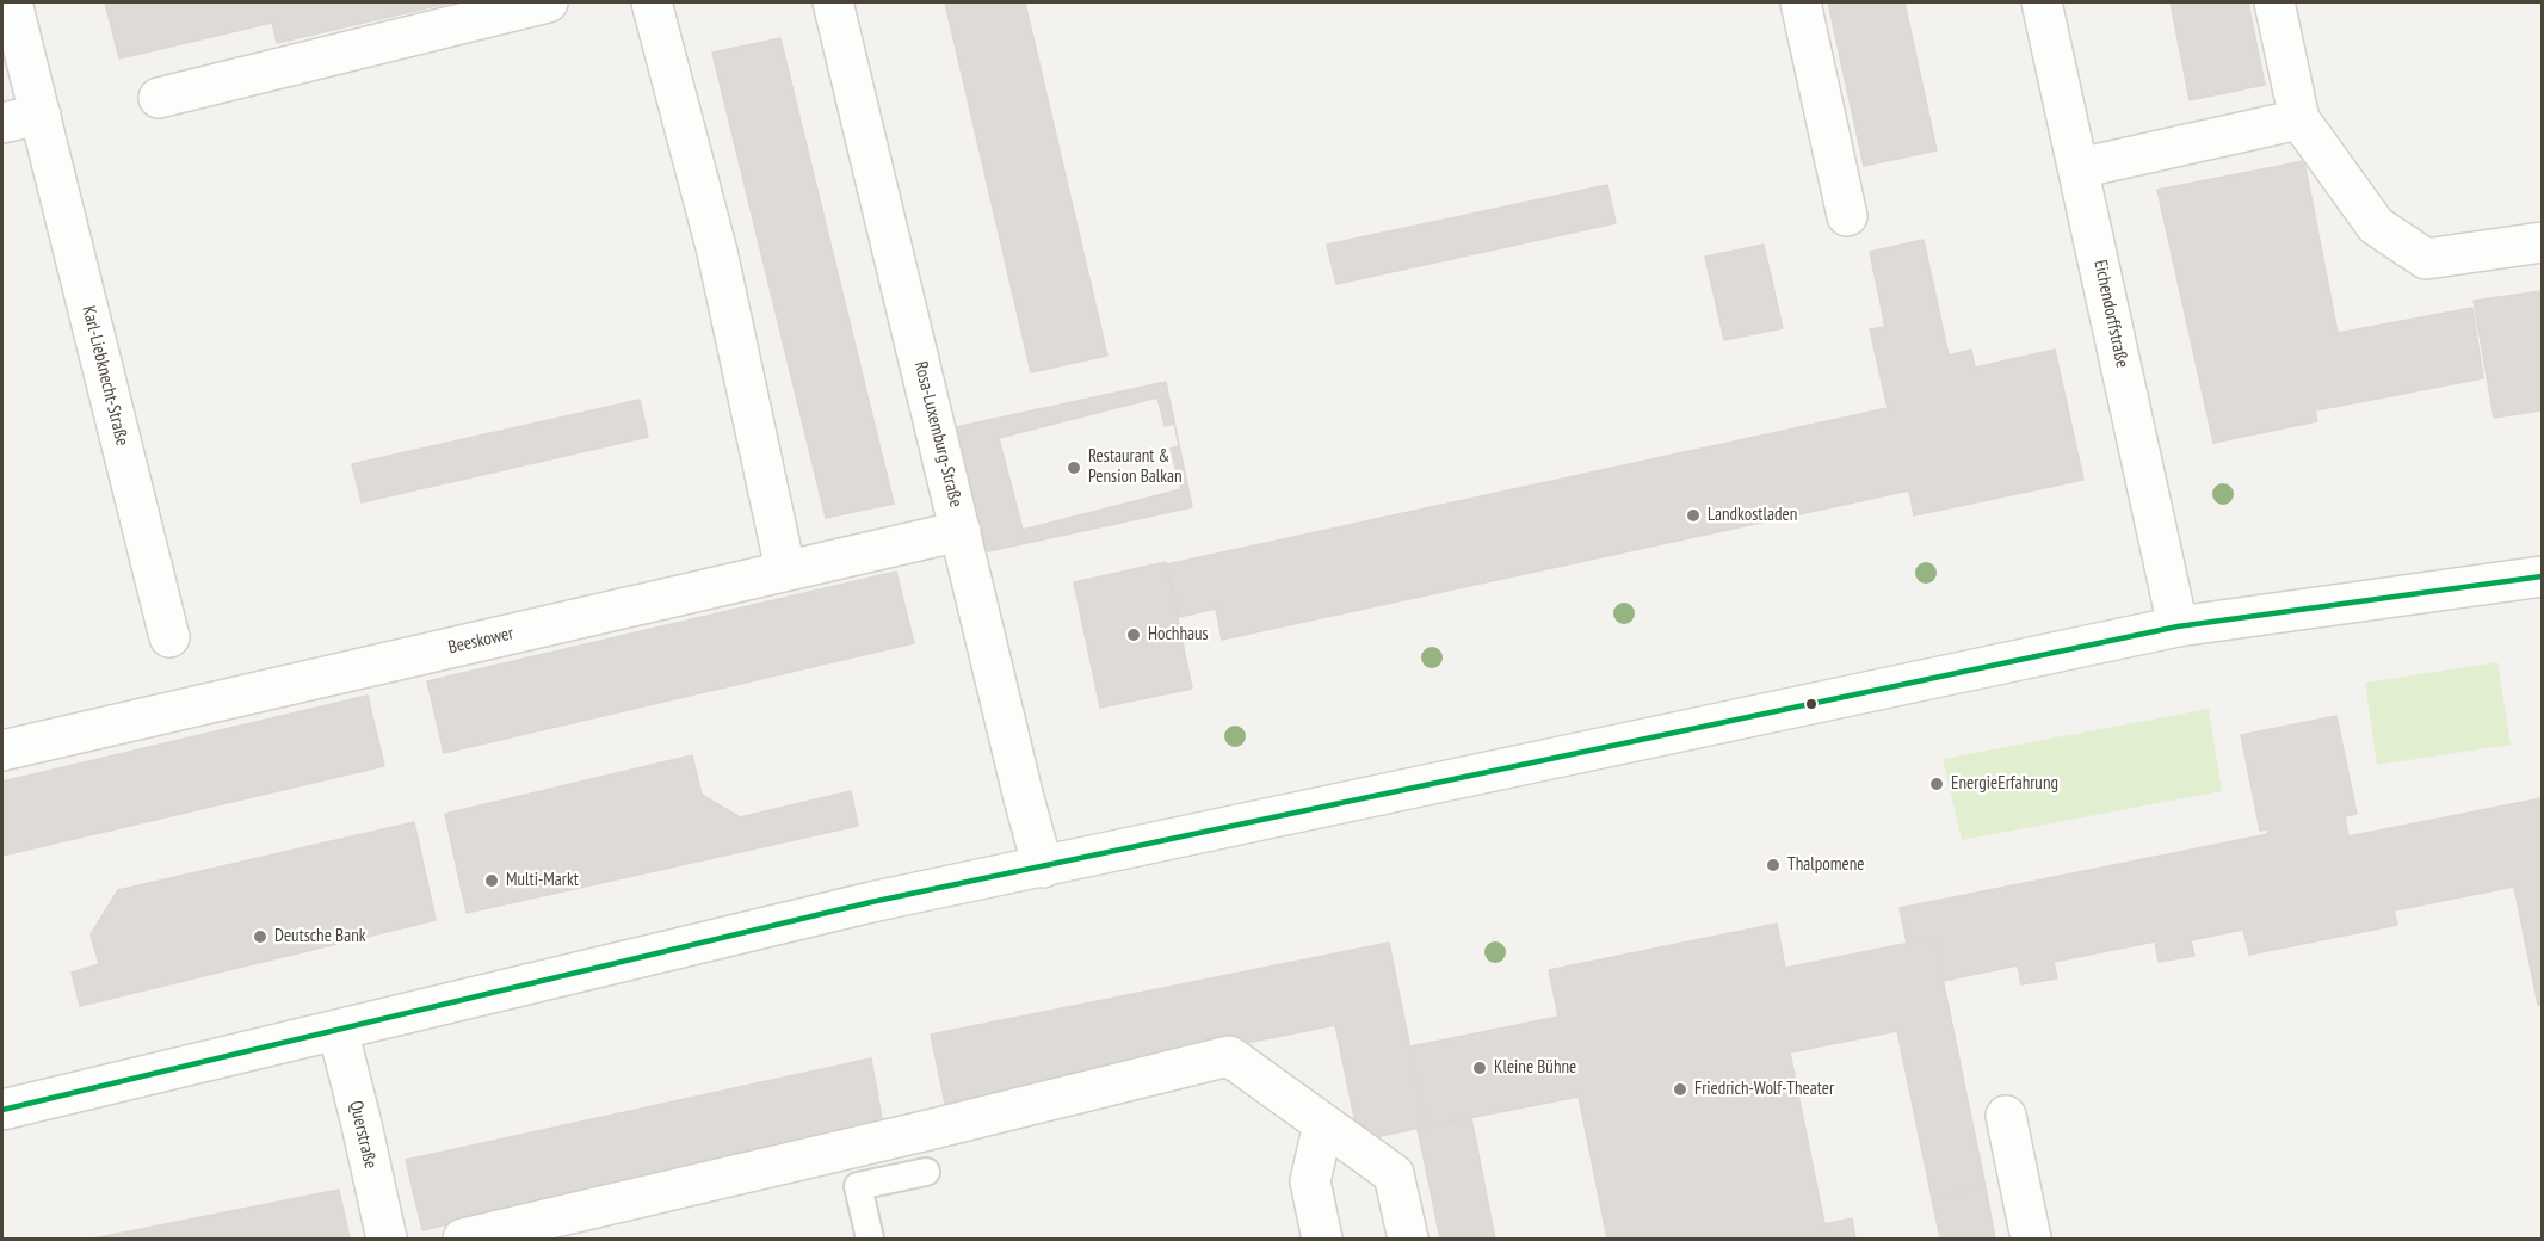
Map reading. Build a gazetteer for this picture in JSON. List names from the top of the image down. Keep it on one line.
{"streets":{"street":["Eichendorffstraße","Karl-Liebknecht-Straße","Rosa-Luxemburg-Straße","Beeskower","Querstraße"]},"crossings":[["Rosa-Luxemburg-Straße","Beeskower"]],"places":["Restaurant & Pension Balkan","Landkostladen","Hochhaus","EnergieErfahrung","Thalpomene","Multi-Markt","Deutsche Bank","Kleine Bühne","Friedrich-Wolf-Theater"]}
